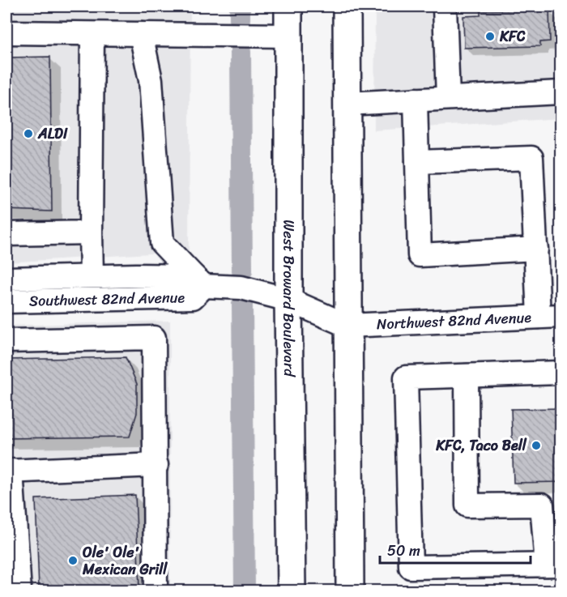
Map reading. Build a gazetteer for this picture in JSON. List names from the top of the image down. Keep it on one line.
{"streets":{"main road":["West Broward Boulevard"],"street":["Southwest 82nd Avenue","Northwest 82nd Avenue"]},"crossings":[["Southwest 82nd Avenue","West Broward Boulevard"],["Southwest 82nd Avenue","Northwest 82nd Avenue"]],"places":["KFC","ALDI","KFC, Taco Bell","Ole' Ole' Mexican Grill"],"scale_bar":"50 m"}
